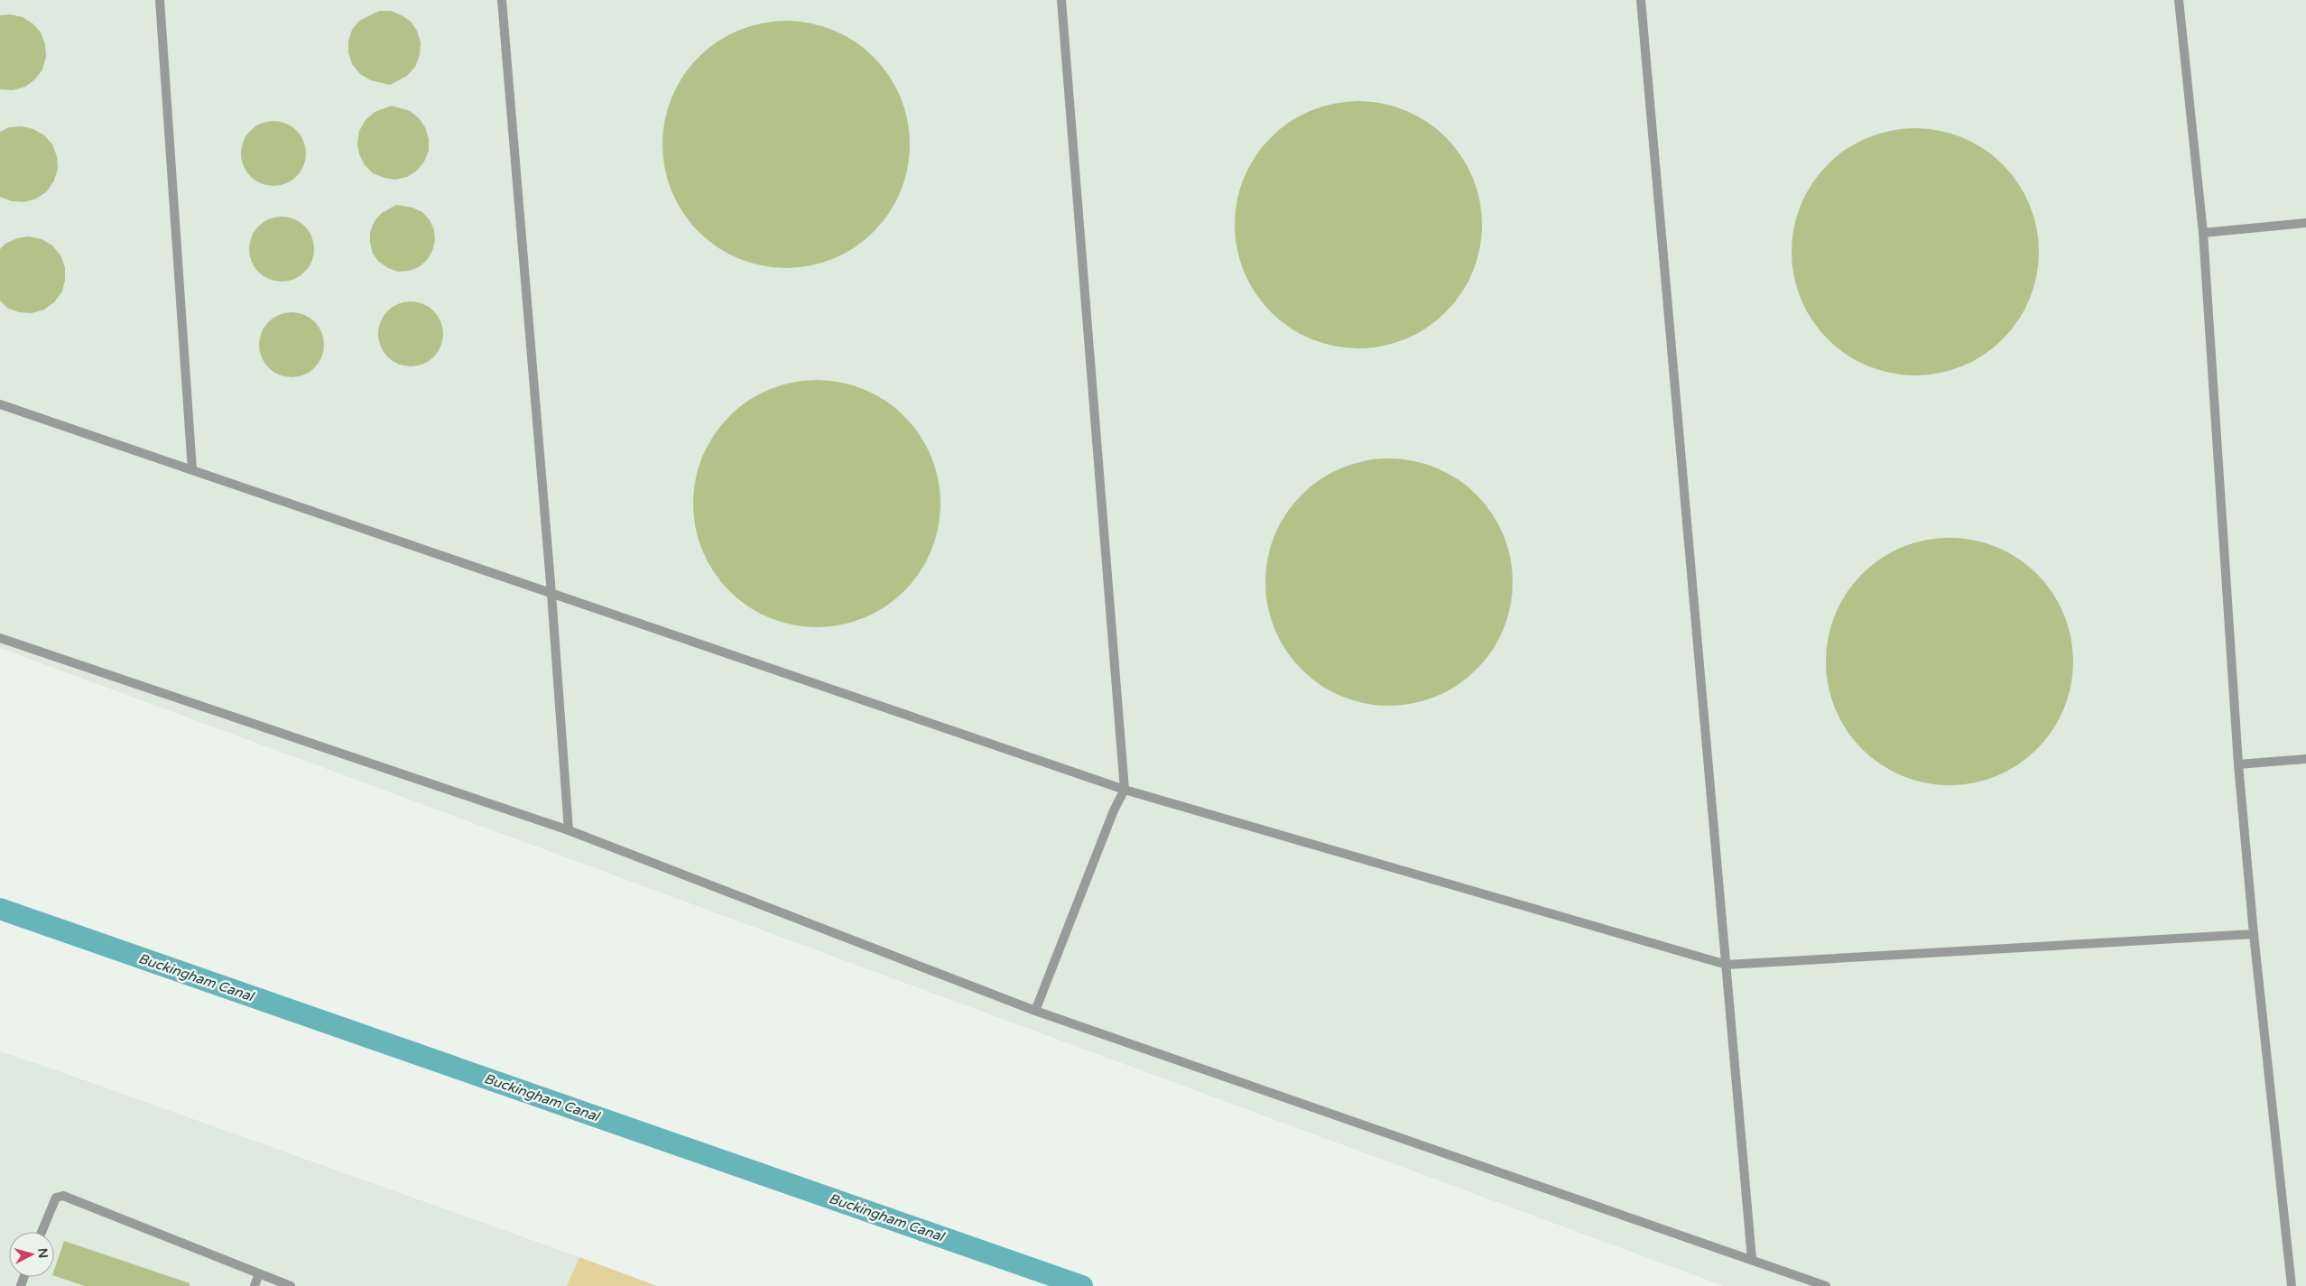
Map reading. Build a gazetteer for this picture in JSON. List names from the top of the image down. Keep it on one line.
{"water":["Buckingham Canal"],"north":"right"}
